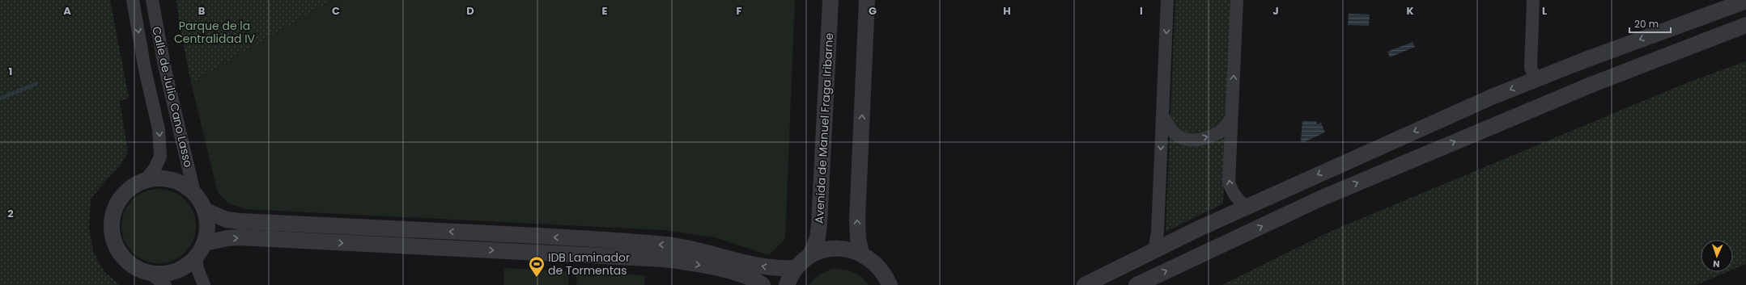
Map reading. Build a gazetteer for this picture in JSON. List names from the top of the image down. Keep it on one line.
{"streets":{"street":["Calle de Julio Cano Lasso","Avenida de Manuel Fraga Iribarne"]},"parks":["Parque de la Centralidad IV"],"places":{"sports":["IDB Laminador de Tormentas"]},"scale_bar":"20 m","north":"bottom","grid":{"columns":["A","B","C","D","E","F","G","H","I","J","K","L"],"rows":["1","2"]}}
